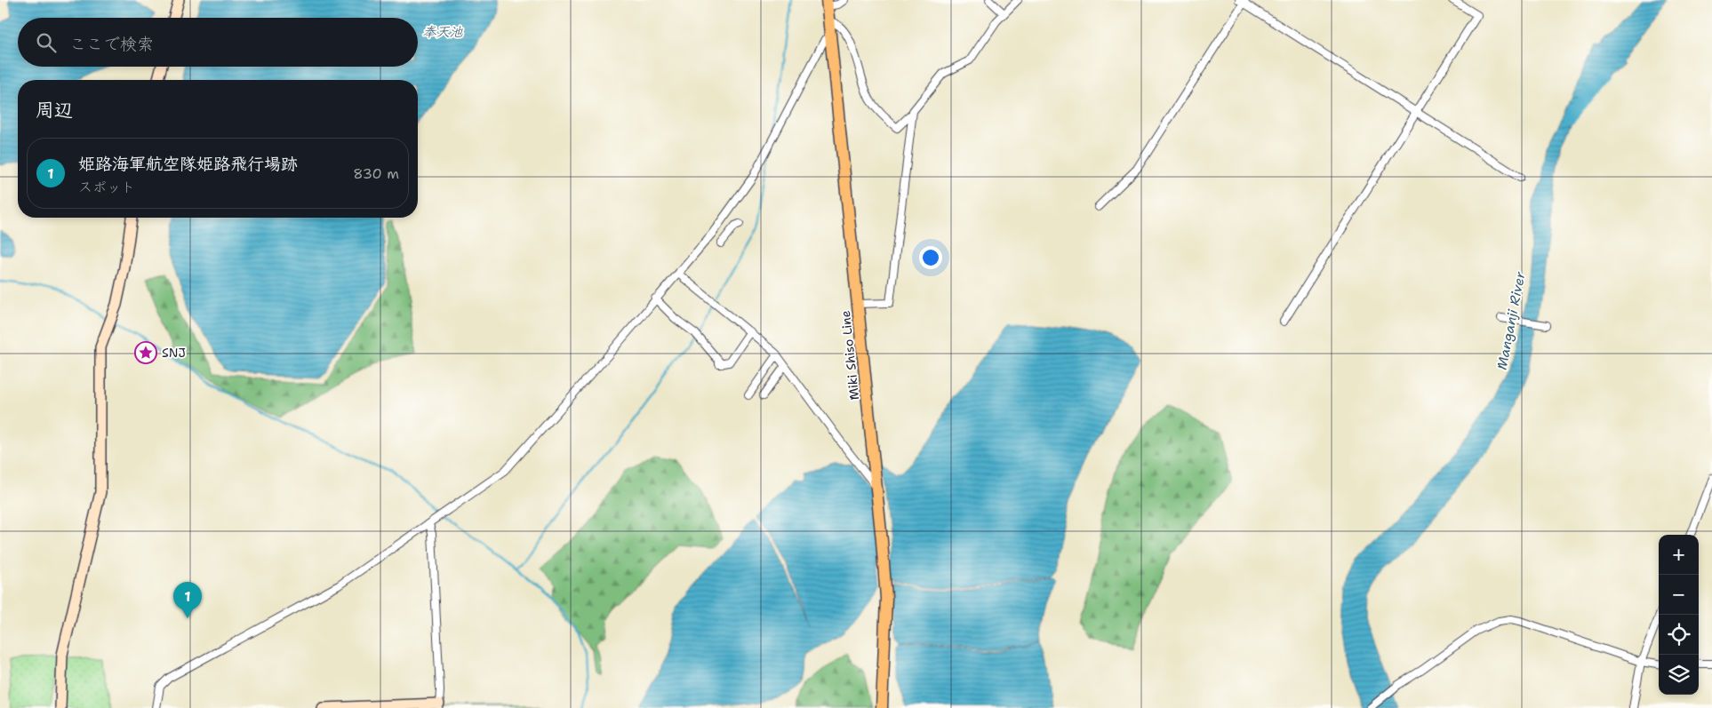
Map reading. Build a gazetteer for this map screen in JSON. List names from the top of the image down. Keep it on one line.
{"streets":{"main road":["Miki Shiso Line"]},"water":["奉天池","Manganji River"],"places":{"place":["SNJ"]},"page":{"search":"ここで検索","heading":"周辺","list":[{"mark":"1","name":"姫路海軍航空隊姫路飛行場跡","note":"スポット","value":"830 m"}],"map_buttons":["+","−"],"pins":"1"}}
